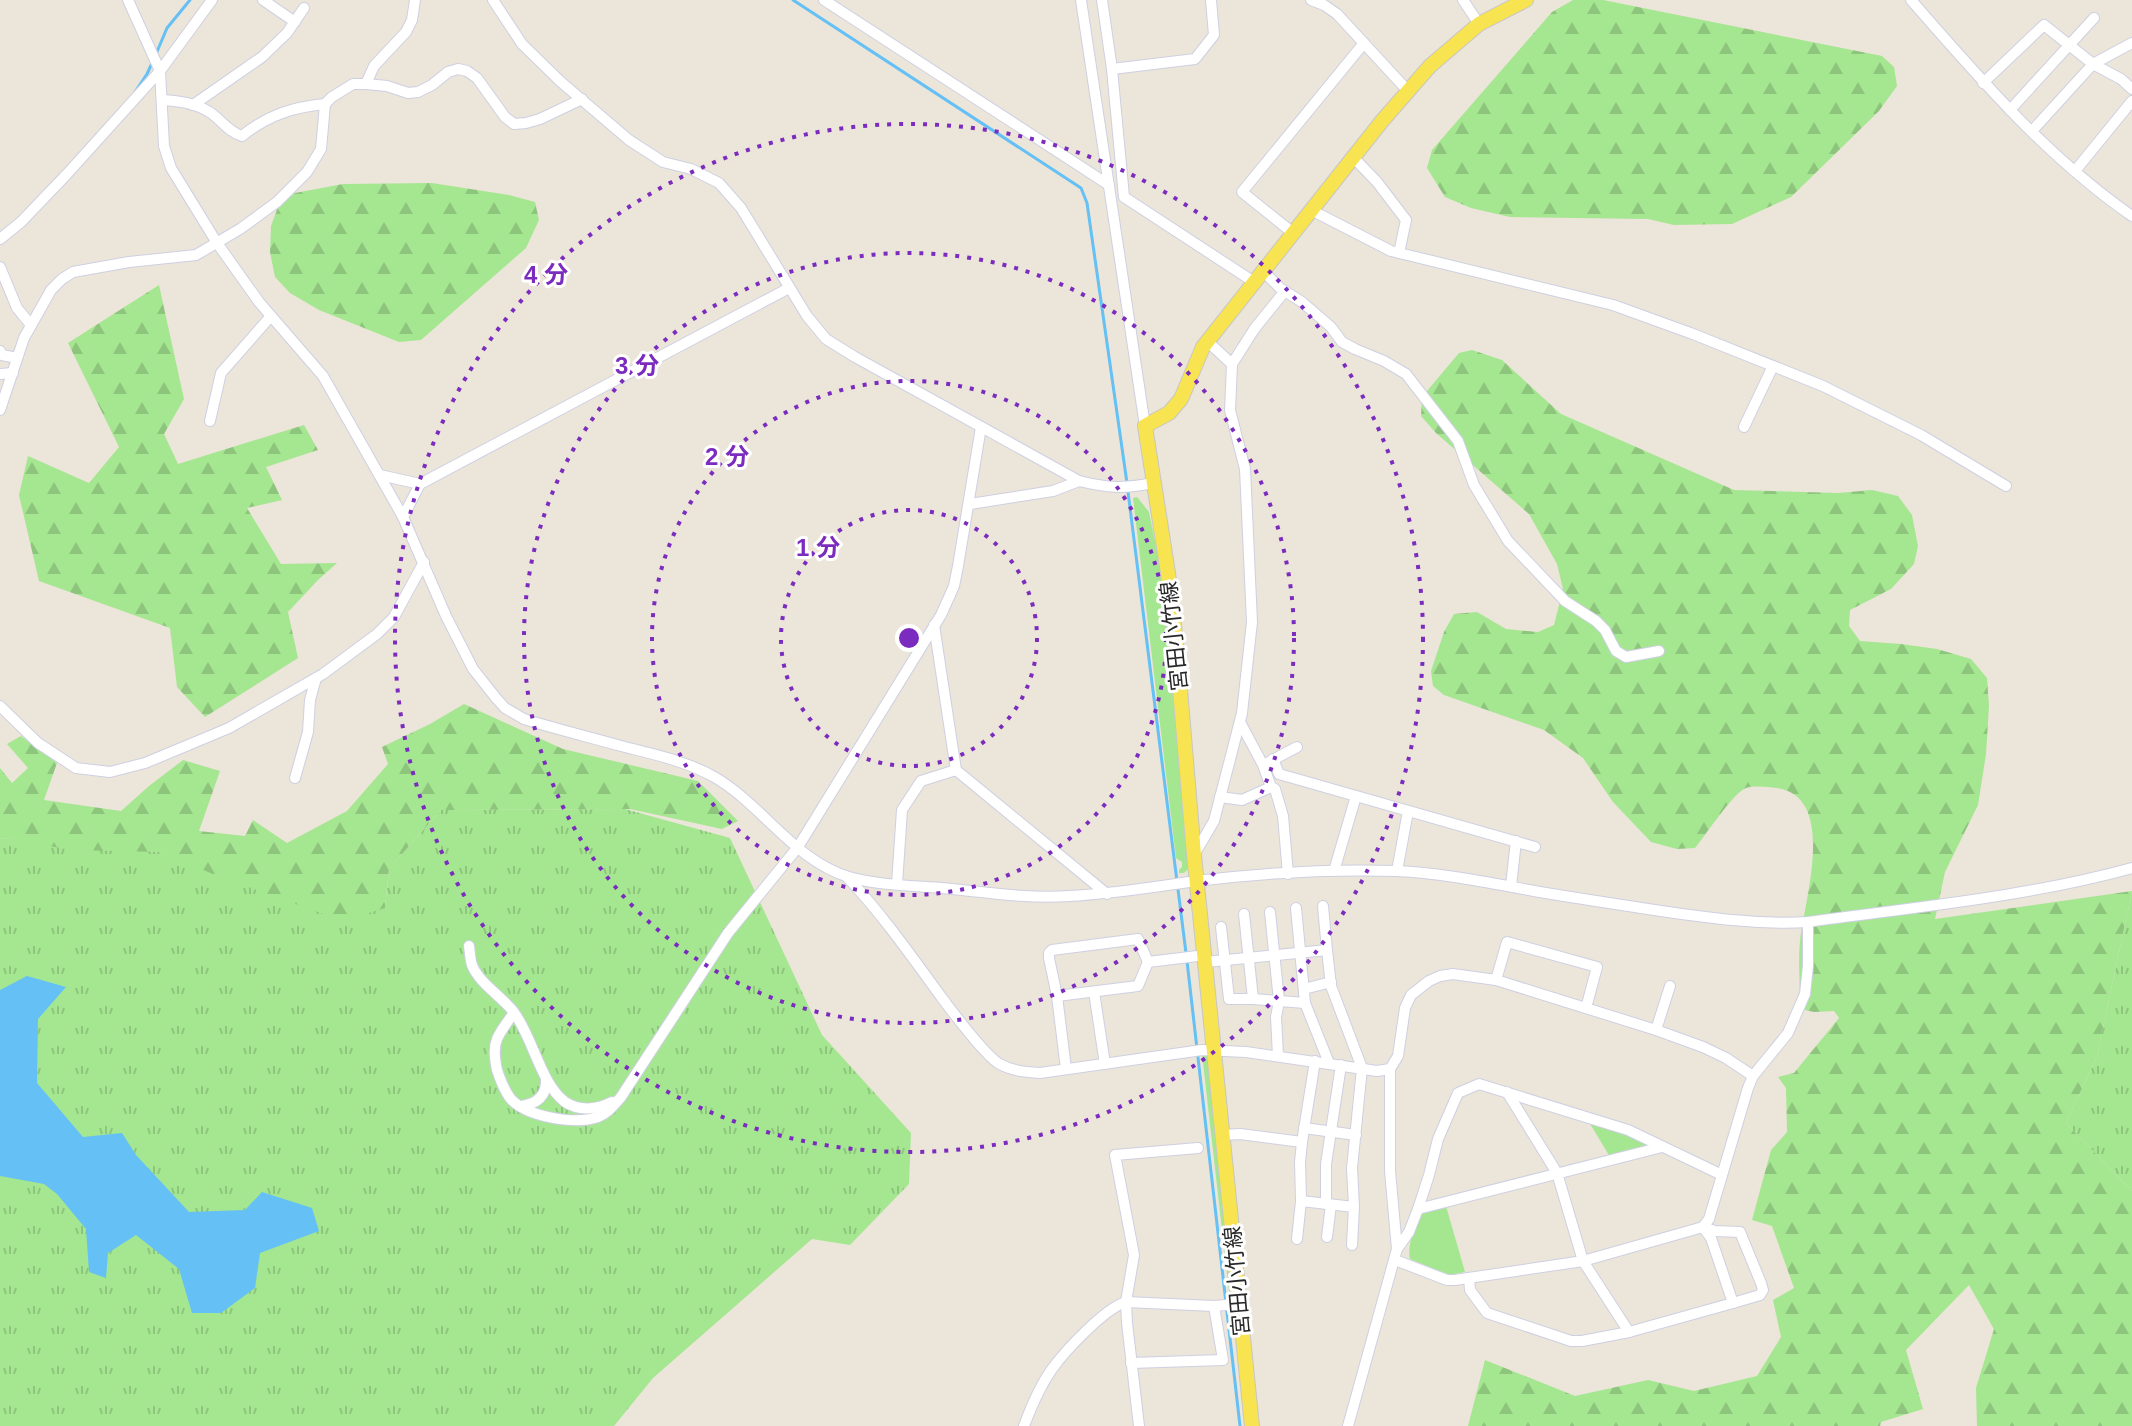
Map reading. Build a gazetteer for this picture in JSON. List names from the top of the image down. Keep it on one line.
{"streets":{"main road":["宮田小竹線"]},"rings":["4 分","3 分","2 分","1 分"]}
